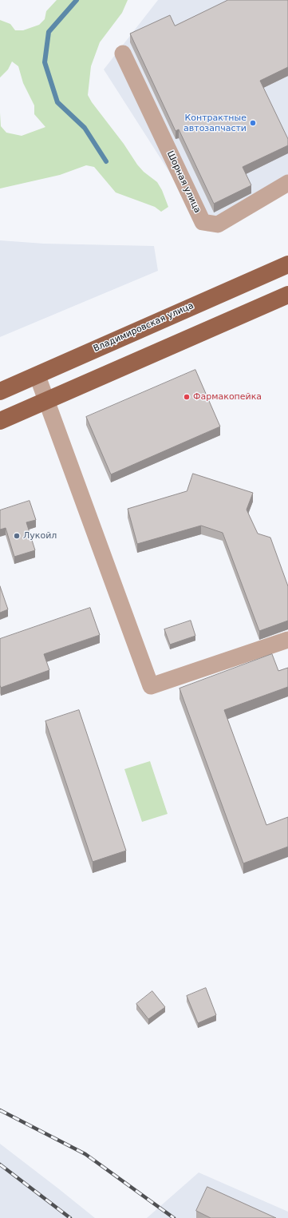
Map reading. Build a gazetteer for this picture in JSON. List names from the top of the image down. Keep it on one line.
{"streets":{"main road":["Владимировская улица"],"street":["Шорная улица"]},"places":["Контрактные автозапчасти","Фармакопейка","Лукойл"]}
